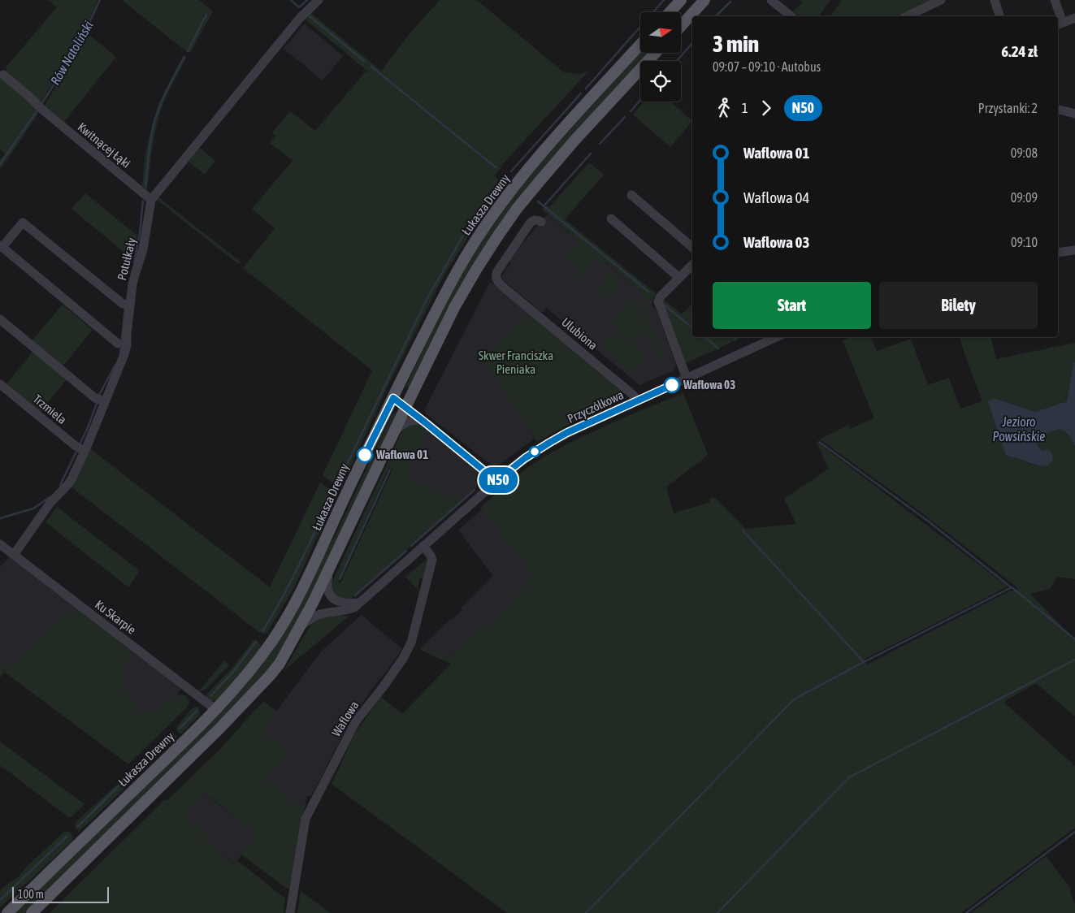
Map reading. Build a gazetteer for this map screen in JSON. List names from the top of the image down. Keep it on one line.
{"streets":{"main road":["Łukasza Drewny"],"street":["Kwitnącej Łąki","Potułkały","Ulubiona","Przyczółkowa","Trzmiela","Ku Skarpie","Waflowa"]},"crossings":[["Kwitnącej Łąki","Potułkały"],["Łukasza Drewny","Ku Skarpie"],["Potułkały","Trzmiela"],["Potułkały","Ku Skarpie"],["Ulubiona","Przyczółkowa"],["Przyczółkowa","Waflowa"]],"water":["Rów Natoliński","Jezioro Powsińskie"],"parks":["Skwer Franciszka Pieniaka"],"places":["Waflowa 03","Waflowa 01"],"lines":["bus line N50"],"scale_bar":"100 m","north":"right","page":{"on_map":"N50","heading":["3 min","09:07 – 09:10 · Autobus","6.24 zł"],"legs":["1","N50","Przystanki: 2"],"list":[{"name":"Waflowa 01","value":"09:08"},{"name":"Waflowa 04","value":"09:09"},{"name":"Waflowa 03","value":"09:10"}],"buttons":["Start","Bilety"],"scale":"100 m"}}
